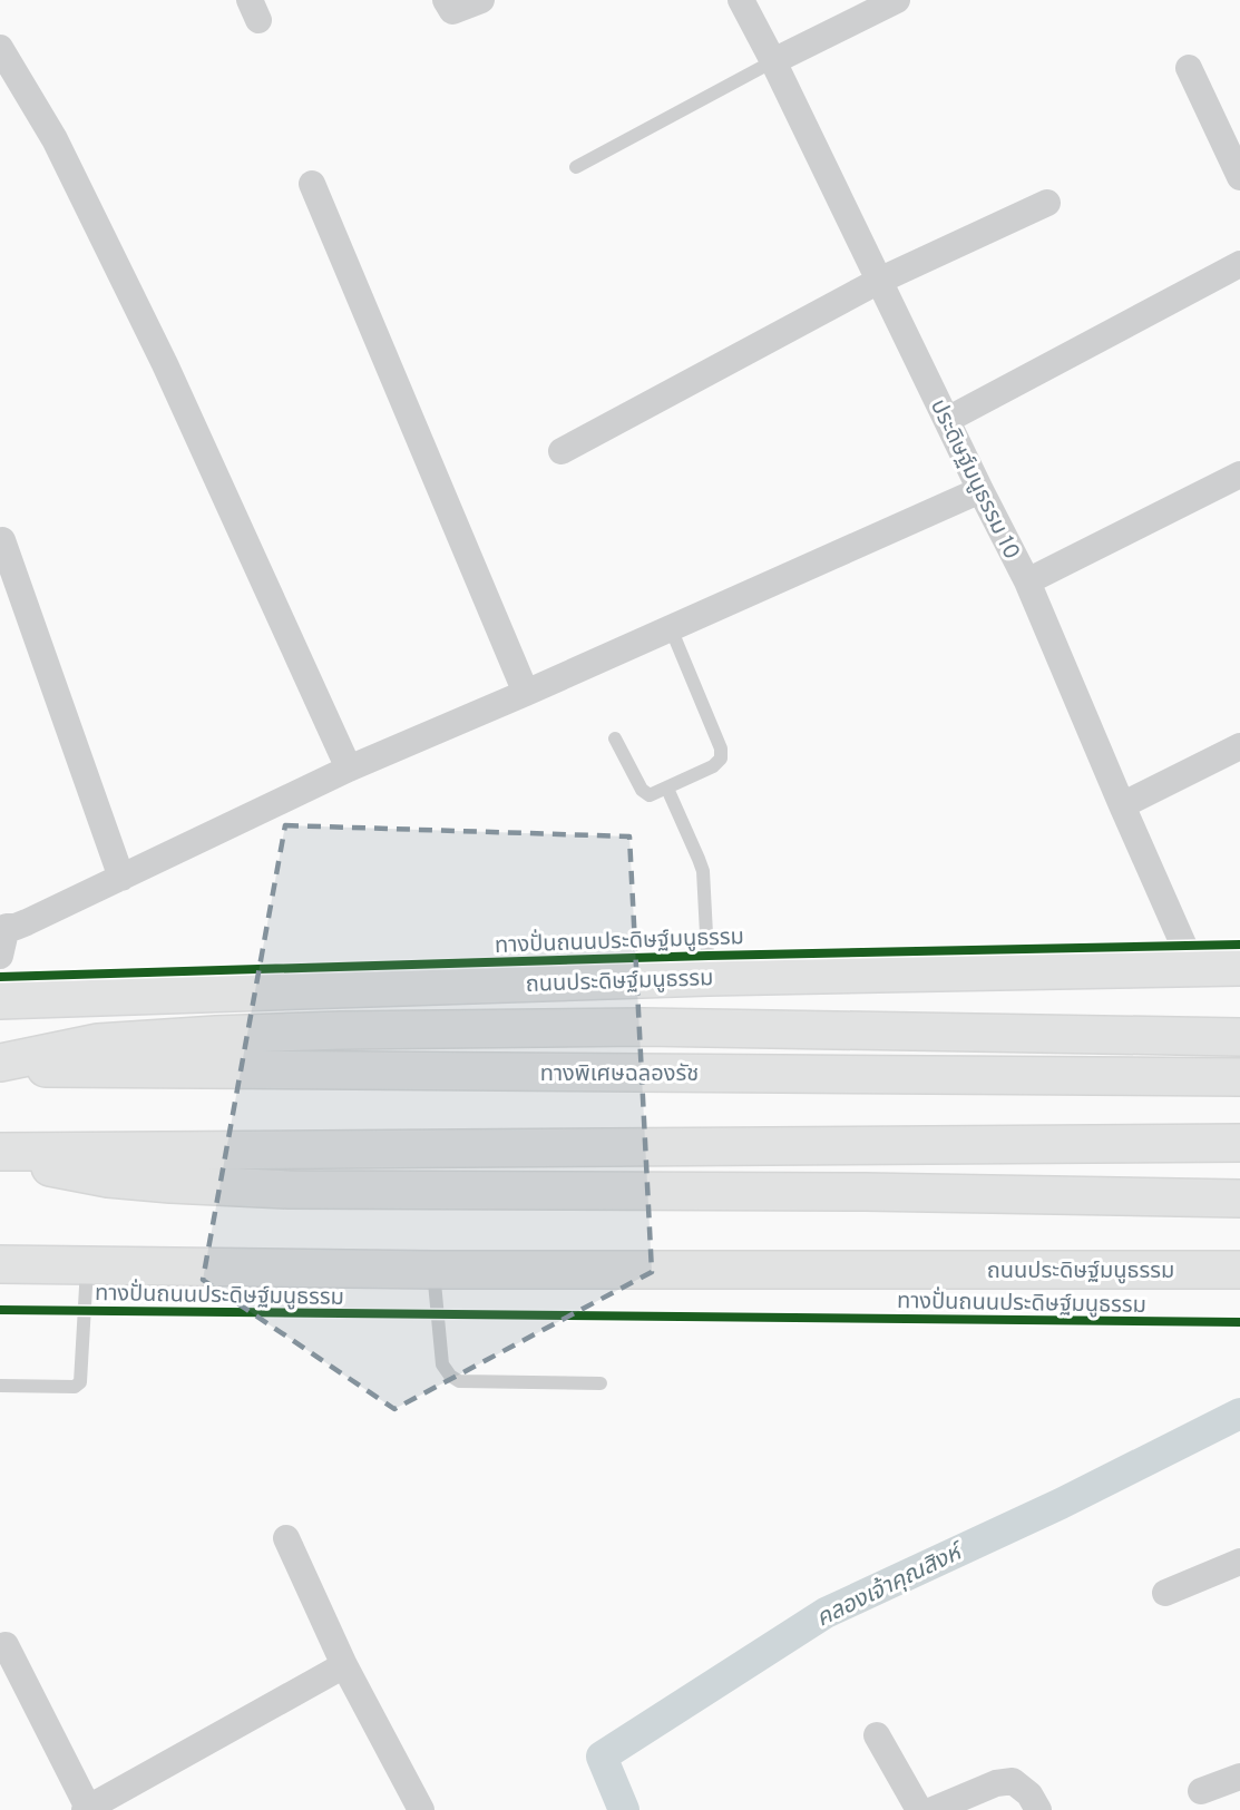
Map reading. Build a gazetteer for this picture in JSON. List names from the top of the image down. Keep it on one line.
{"streets":{"main road":["ถนนประดิษฐ์มนูธรรม","ทางพิเศษฉลองรัช"],"street":["ประดิษฐ์มนูธรรม 10"],"cycle path":["ทางปั่นถนนประดิษฐ์มนูธรรม"]},"crossings":[["ประดิษฐ์มนูธรรม 10","ถนนประดิษฐ์มนูธรรม"]],"water":["คลองเจ้าคุณสิงห์"]}
